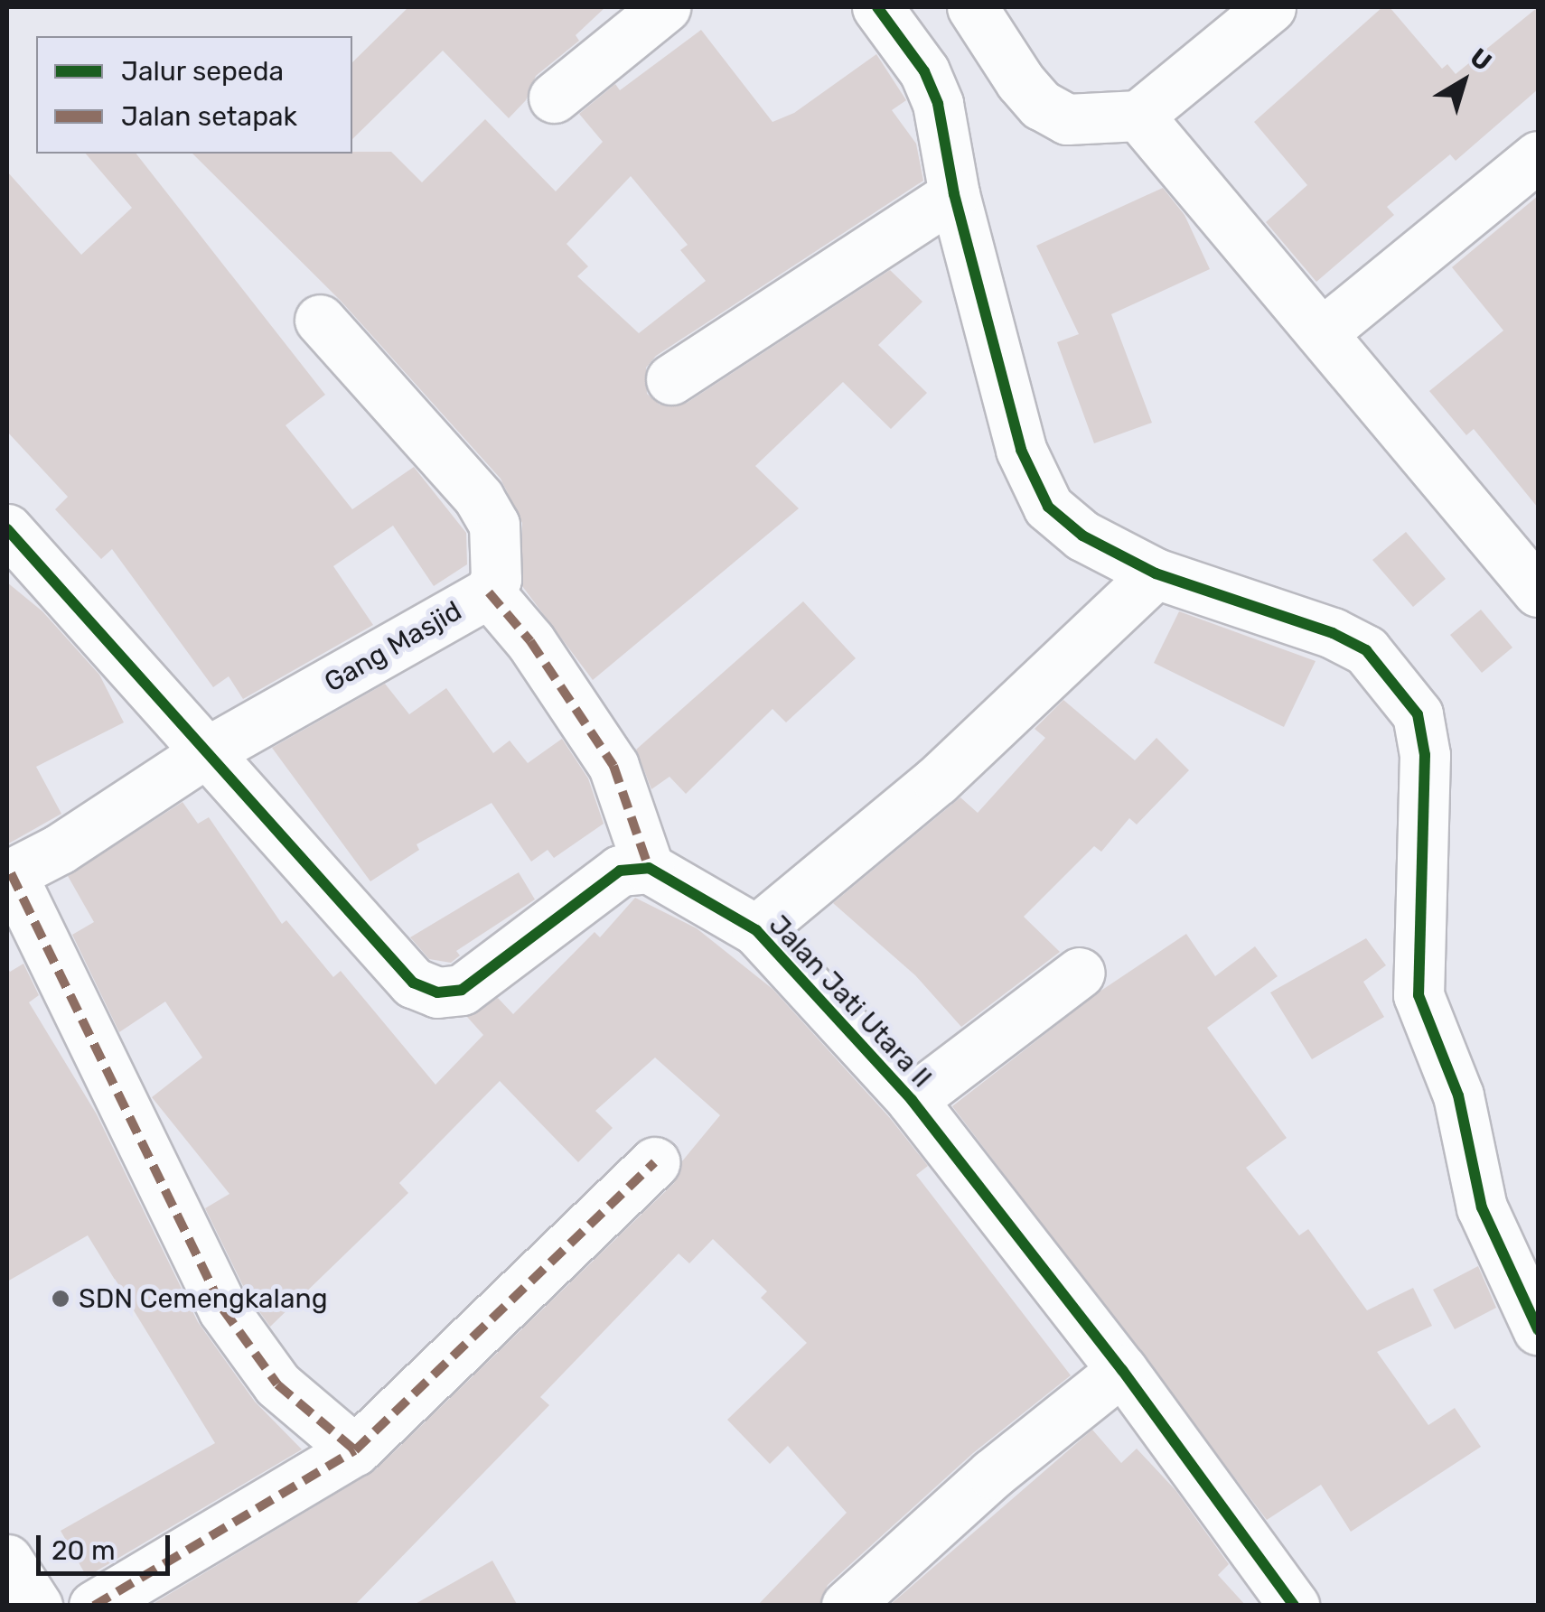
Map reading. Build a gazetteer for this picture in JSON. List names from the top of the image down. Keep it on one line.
{"streets":{"street":["Gang Masjid","Jalan Jati Utara II"]},"places":["SDN Cemengkalang"],"legend":["Jalur sepeda","Jalan setapak"],"scale_bar":"20 m","north":"top right"}
